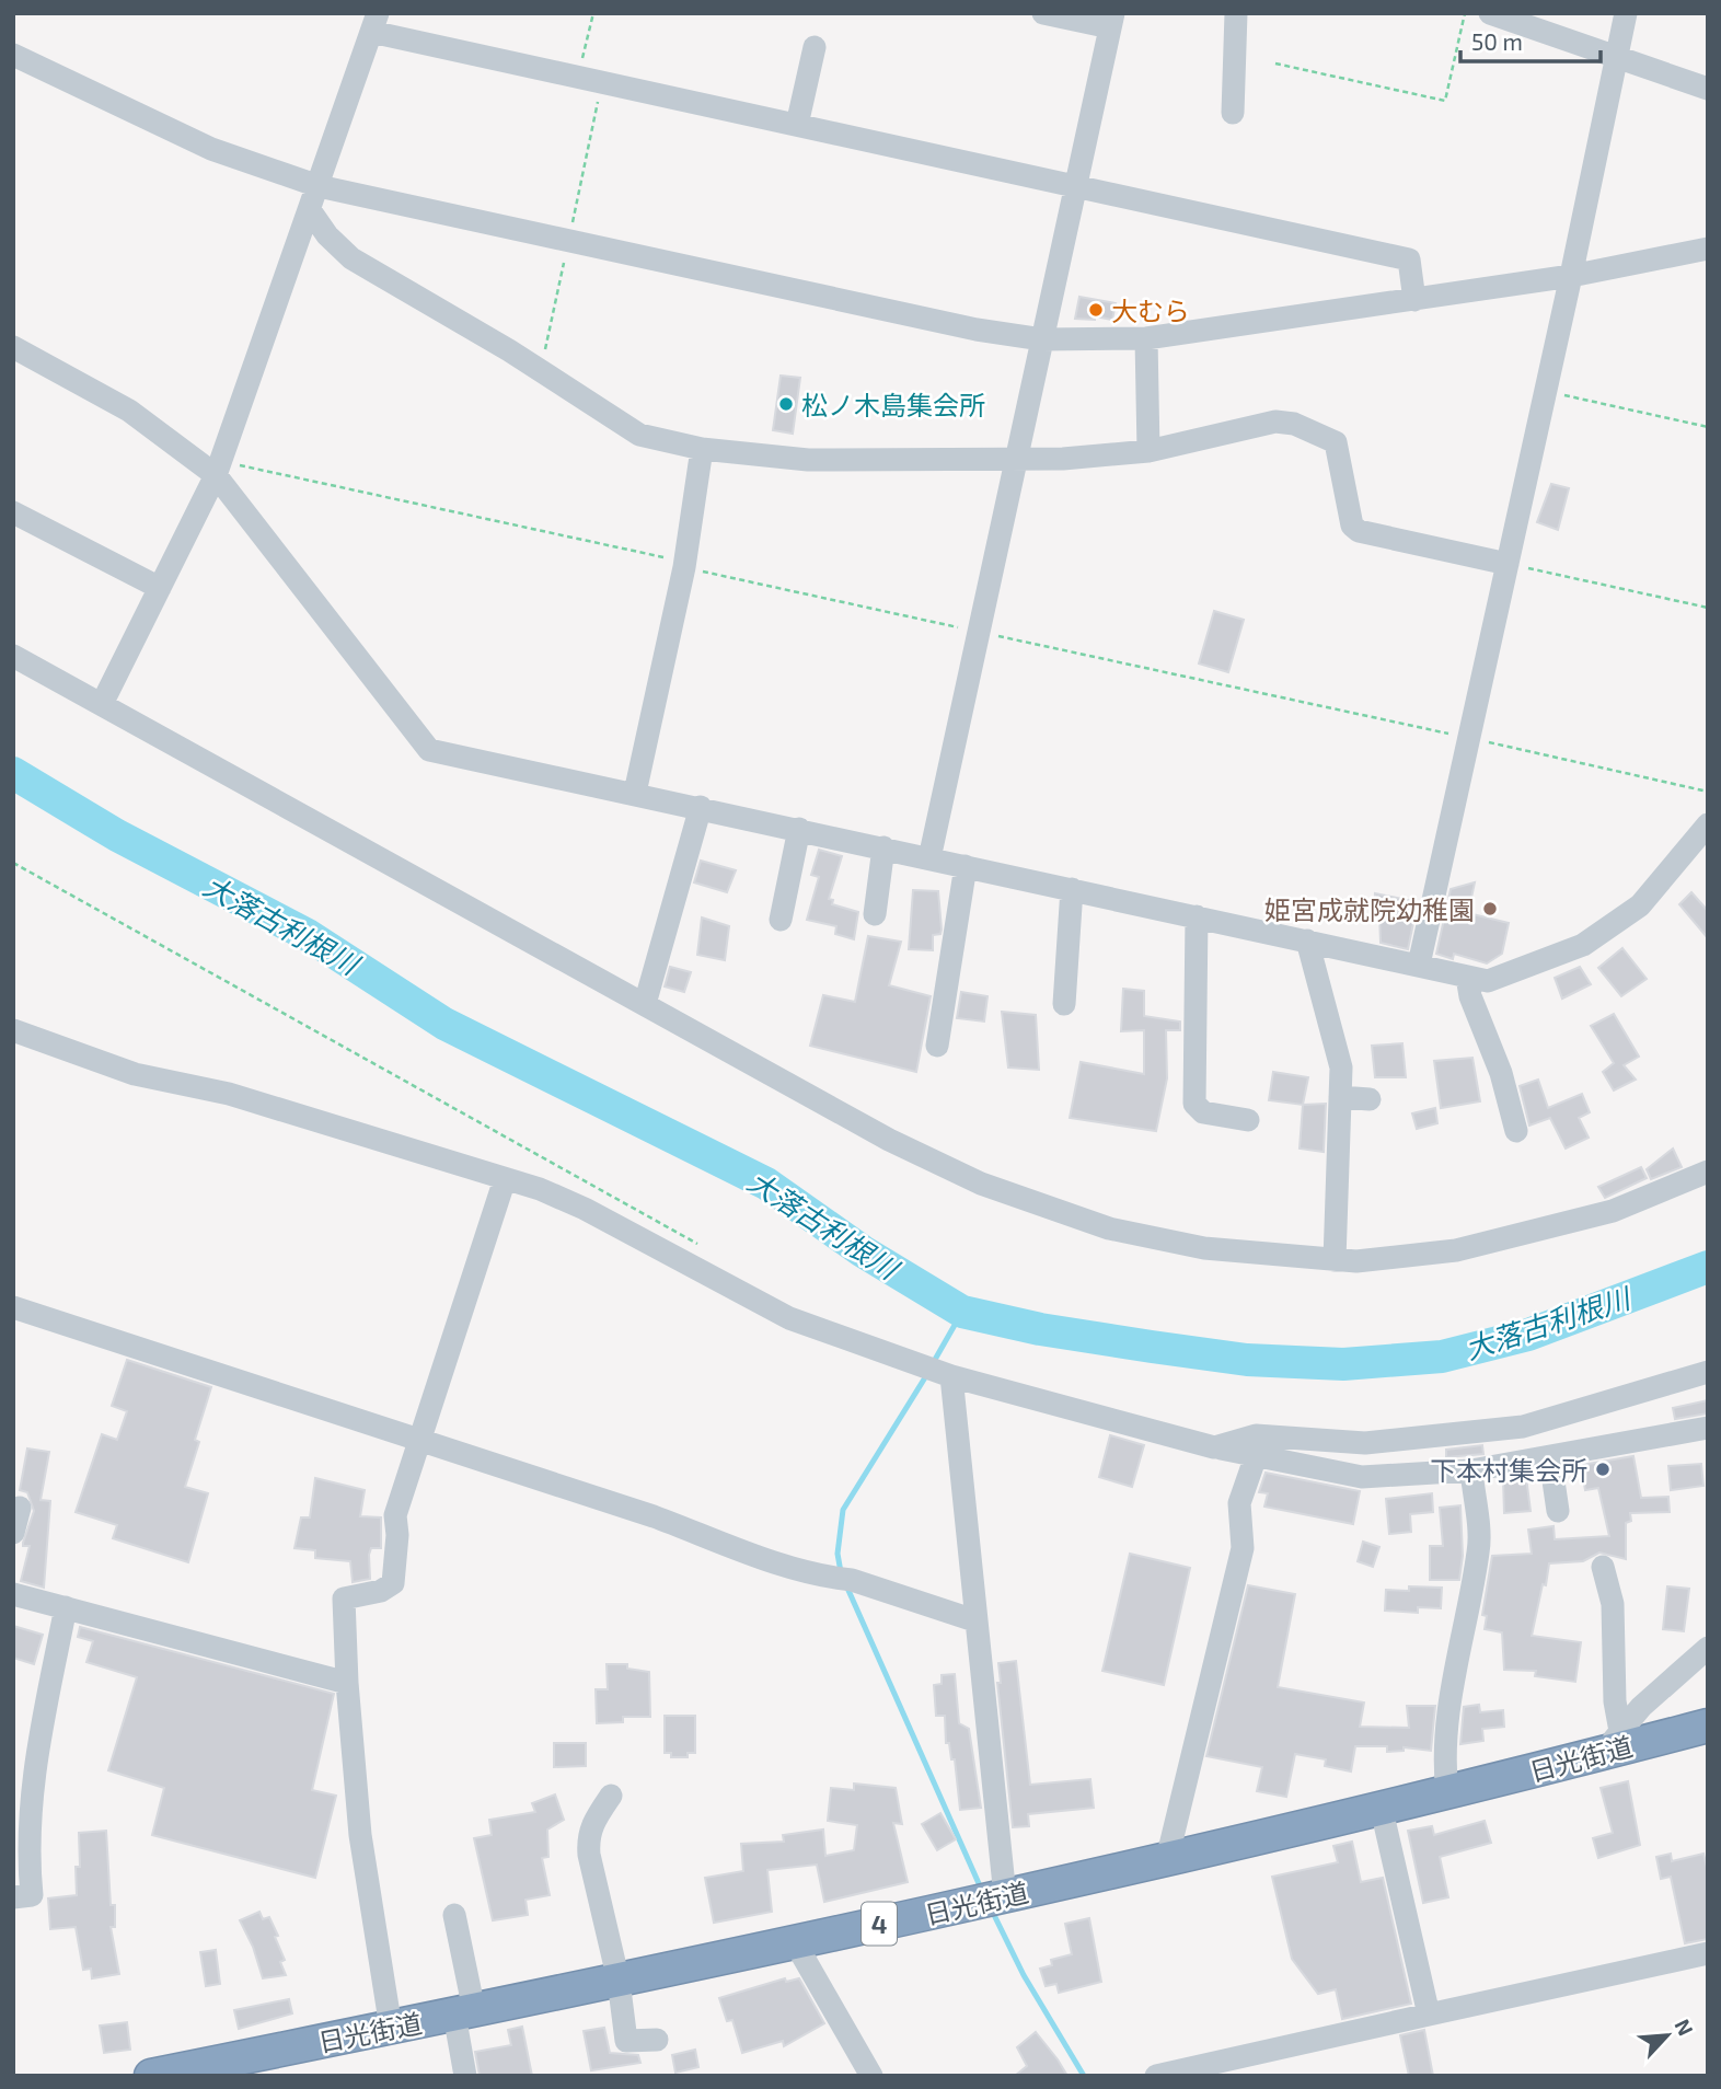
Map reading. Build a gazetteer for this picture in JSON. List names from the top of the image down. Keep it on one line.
{"streets":{"highway":["日光街道","4"]},"water":["大落古利根川"],"places":["大むら","松ノ木島集会所","姫宮成就院幼稚園","下本村集会所"],"scale_bar":"50 m","north":"top right"}
